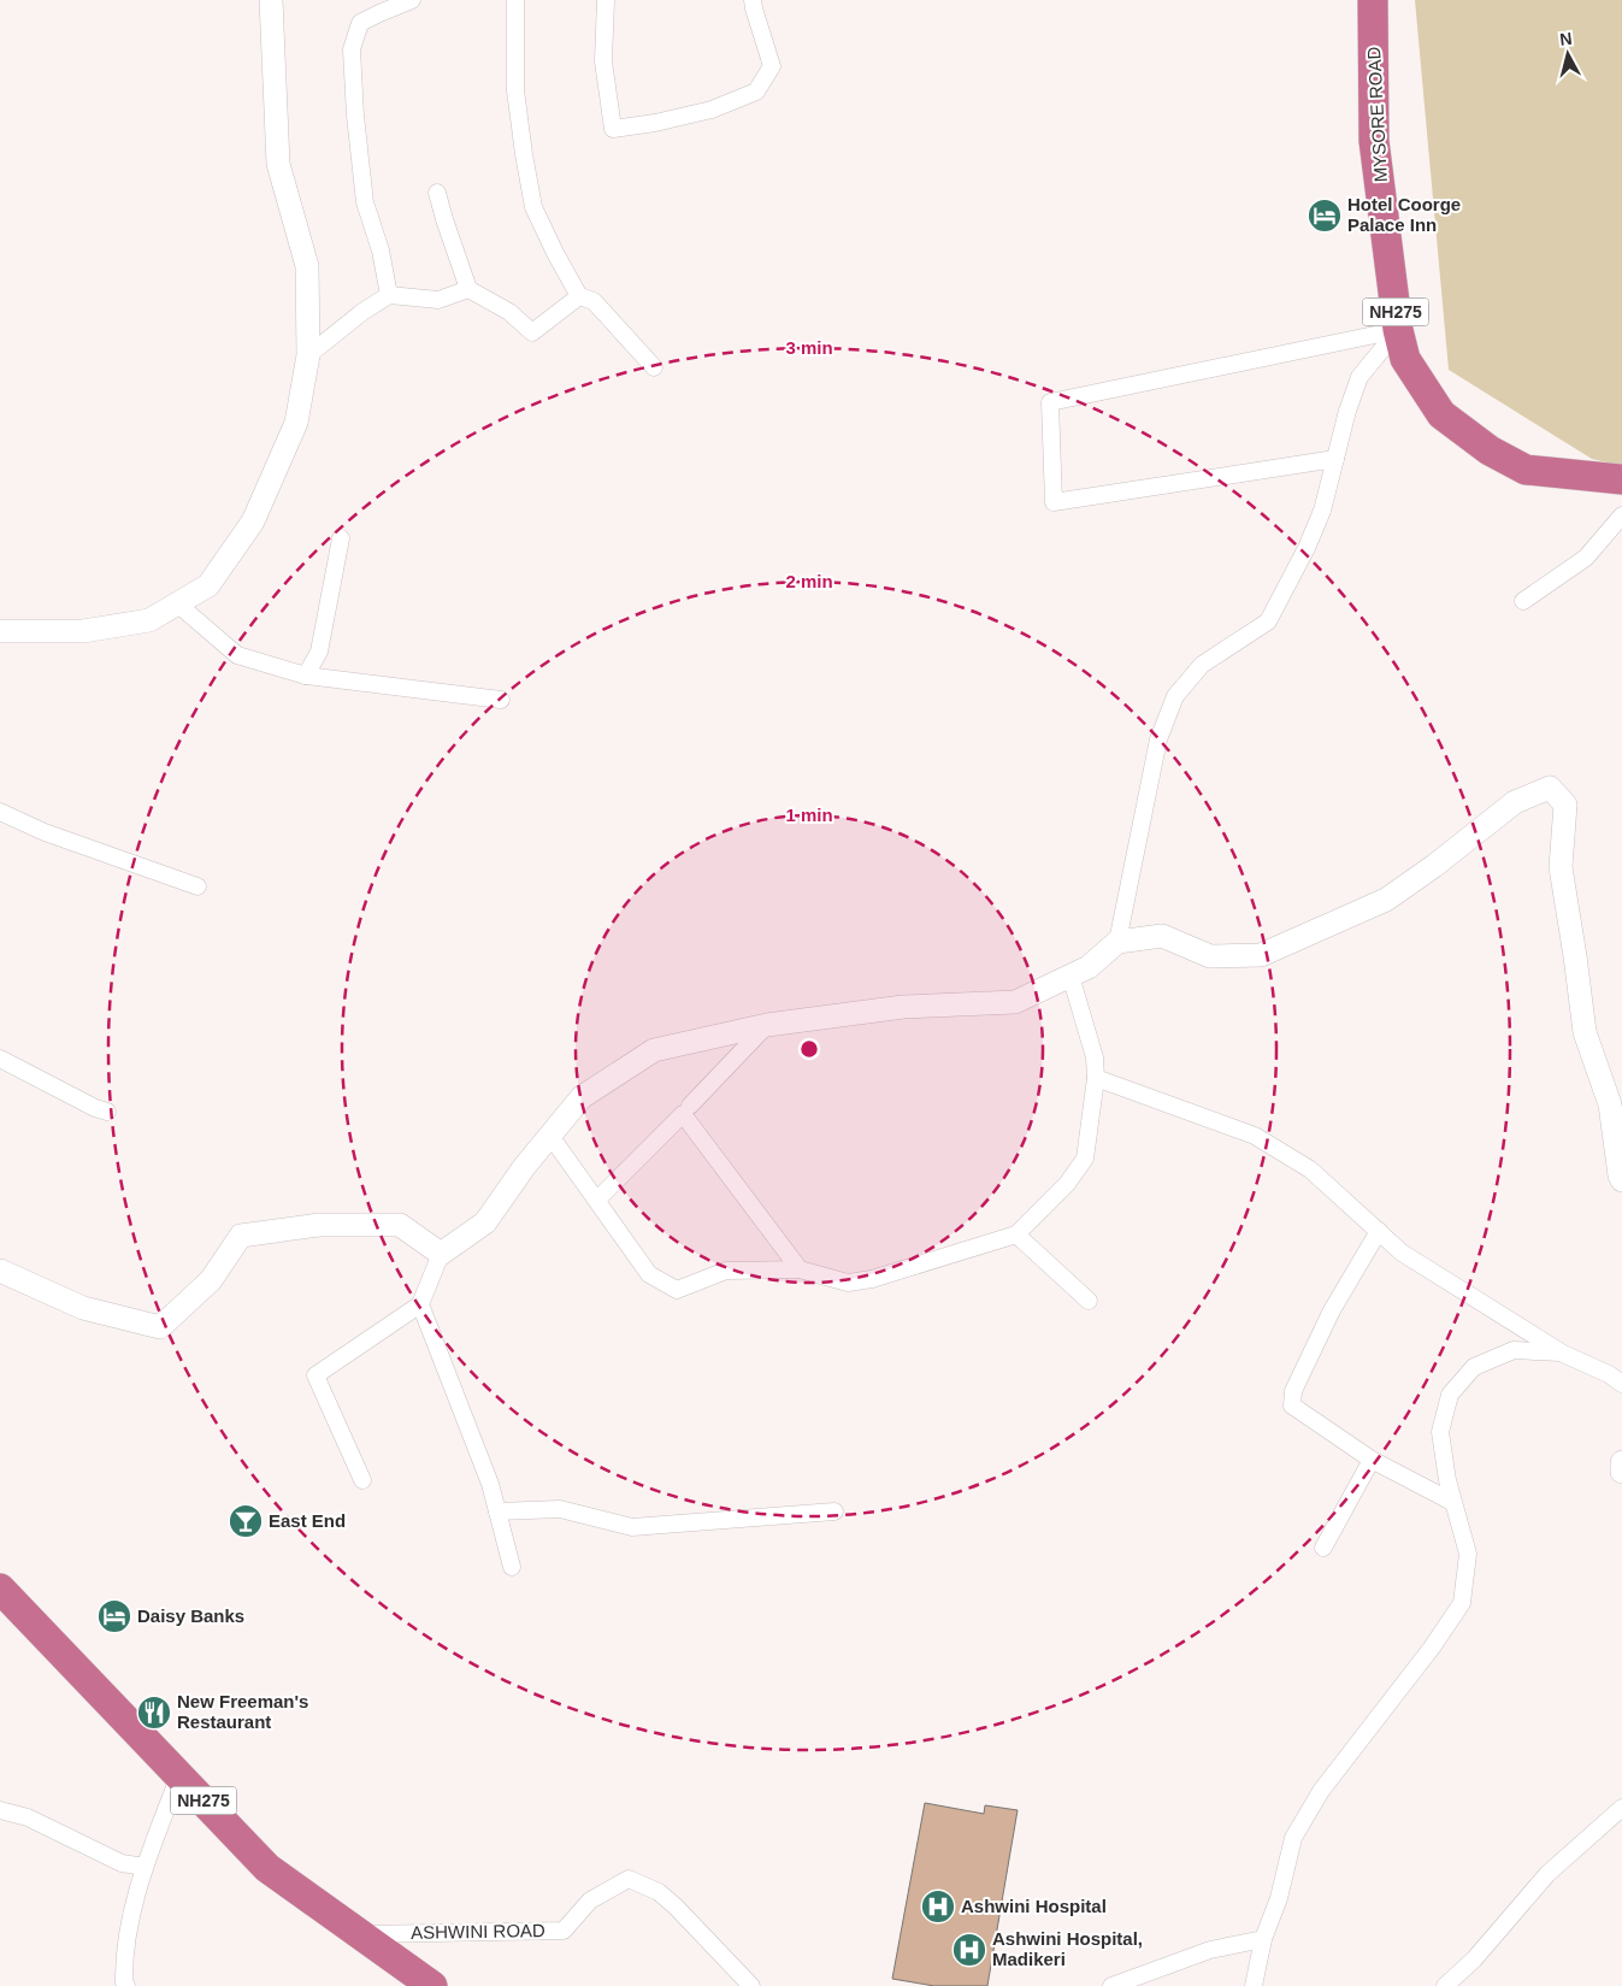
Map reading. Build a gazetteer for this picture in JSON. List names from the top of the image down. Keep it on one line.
{"streets":{"highway":["MYSORE ROAD","NH275"],"street":["ASHWINI ROAD"]},"crossings":[["NH275","ASHWINI ROAD"]],"places":{"hotel":["Hotel Coorge Palace Inn","Daisy Banks"],"bar":["East End"],"restaurant":["New Freeman's Restaurant"],"hospital":["Ashwini Hospital","Ashwini Hospital, Madikeri"]},"north":"top","rings":["3 min","2 min","1 min"]}
